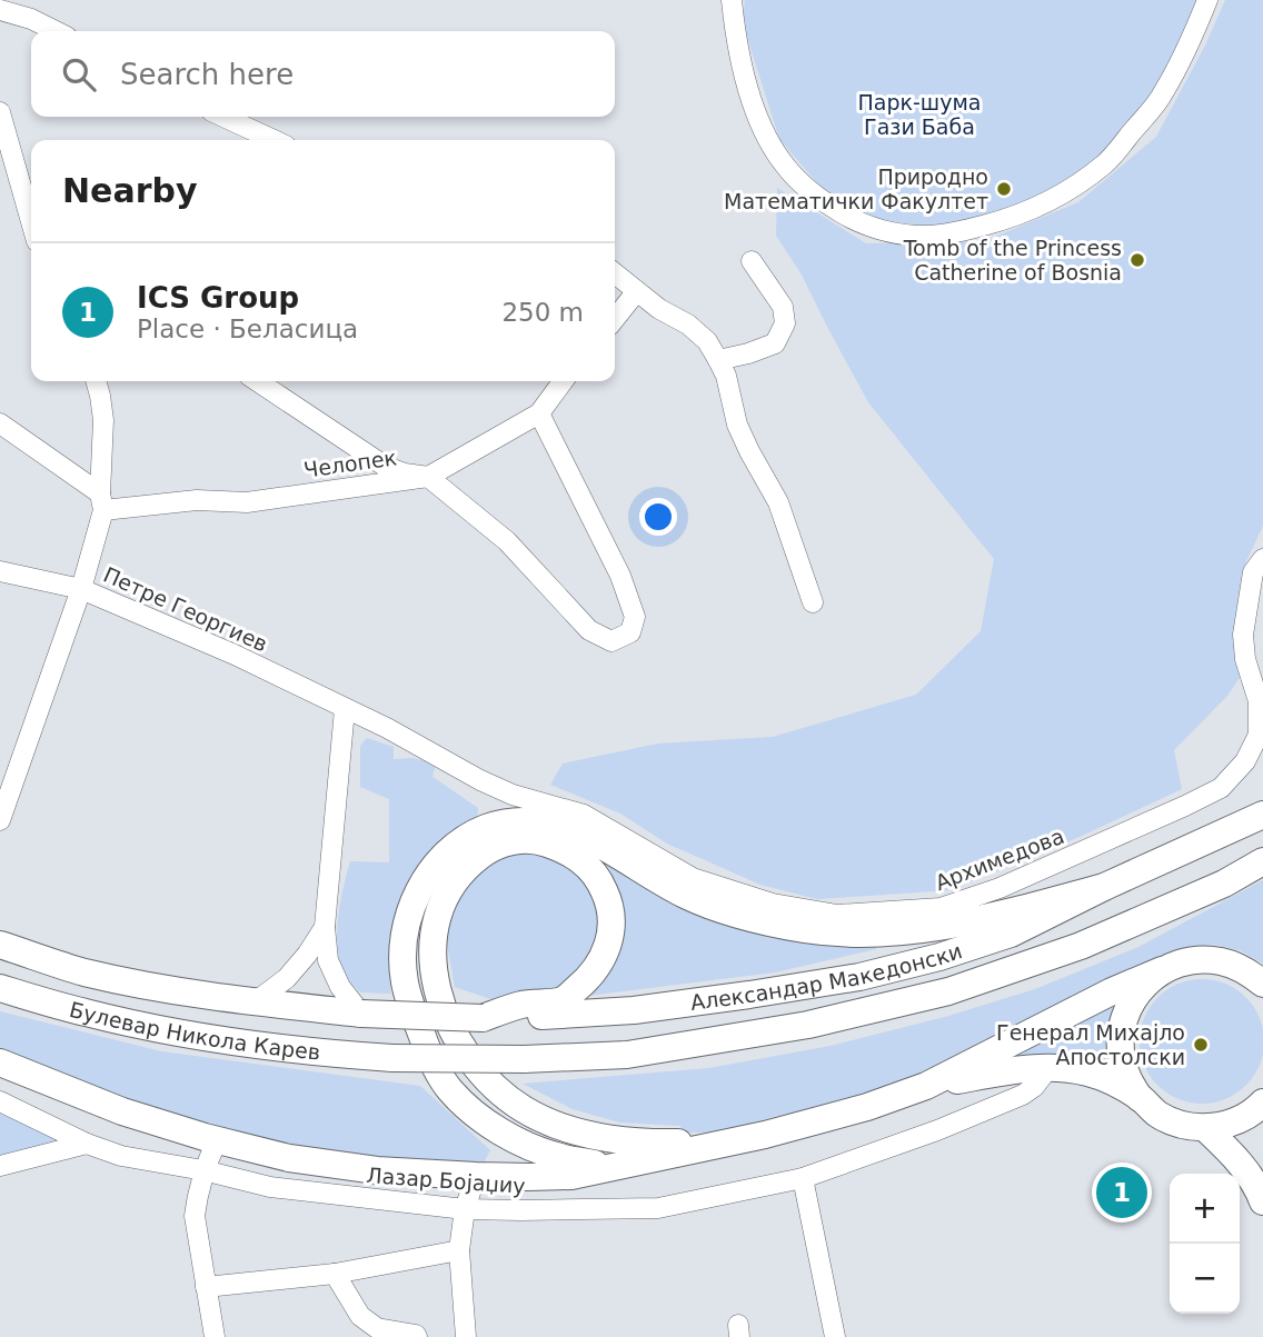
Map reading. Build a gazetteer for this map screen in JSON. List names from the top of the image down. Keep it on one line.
{"streets":{"street":["Челопек","Петре Георгиев","Архимедова","Александар Македонски","Булевар Никола Карев","Лазар Бојаџиу"]},"crossings":[["Петре Георгиев","Архимедова"],["Александар Македонски","Булевар Никола Карев"]],"parks":["Парк-шума Гази Баба"],"places":["Природно Математички Факултет","Tomb of the Princess Catherine of Bosnia","Генерал Михајло Апостолски"],"page":{"search":"Search here","heading":"Nearby","list":[{"mark":"1","name":"ICS Group","note":"Place · Беласица","value":"250 m"}],"pins":"1","map_buttons":["+","−"]}}
